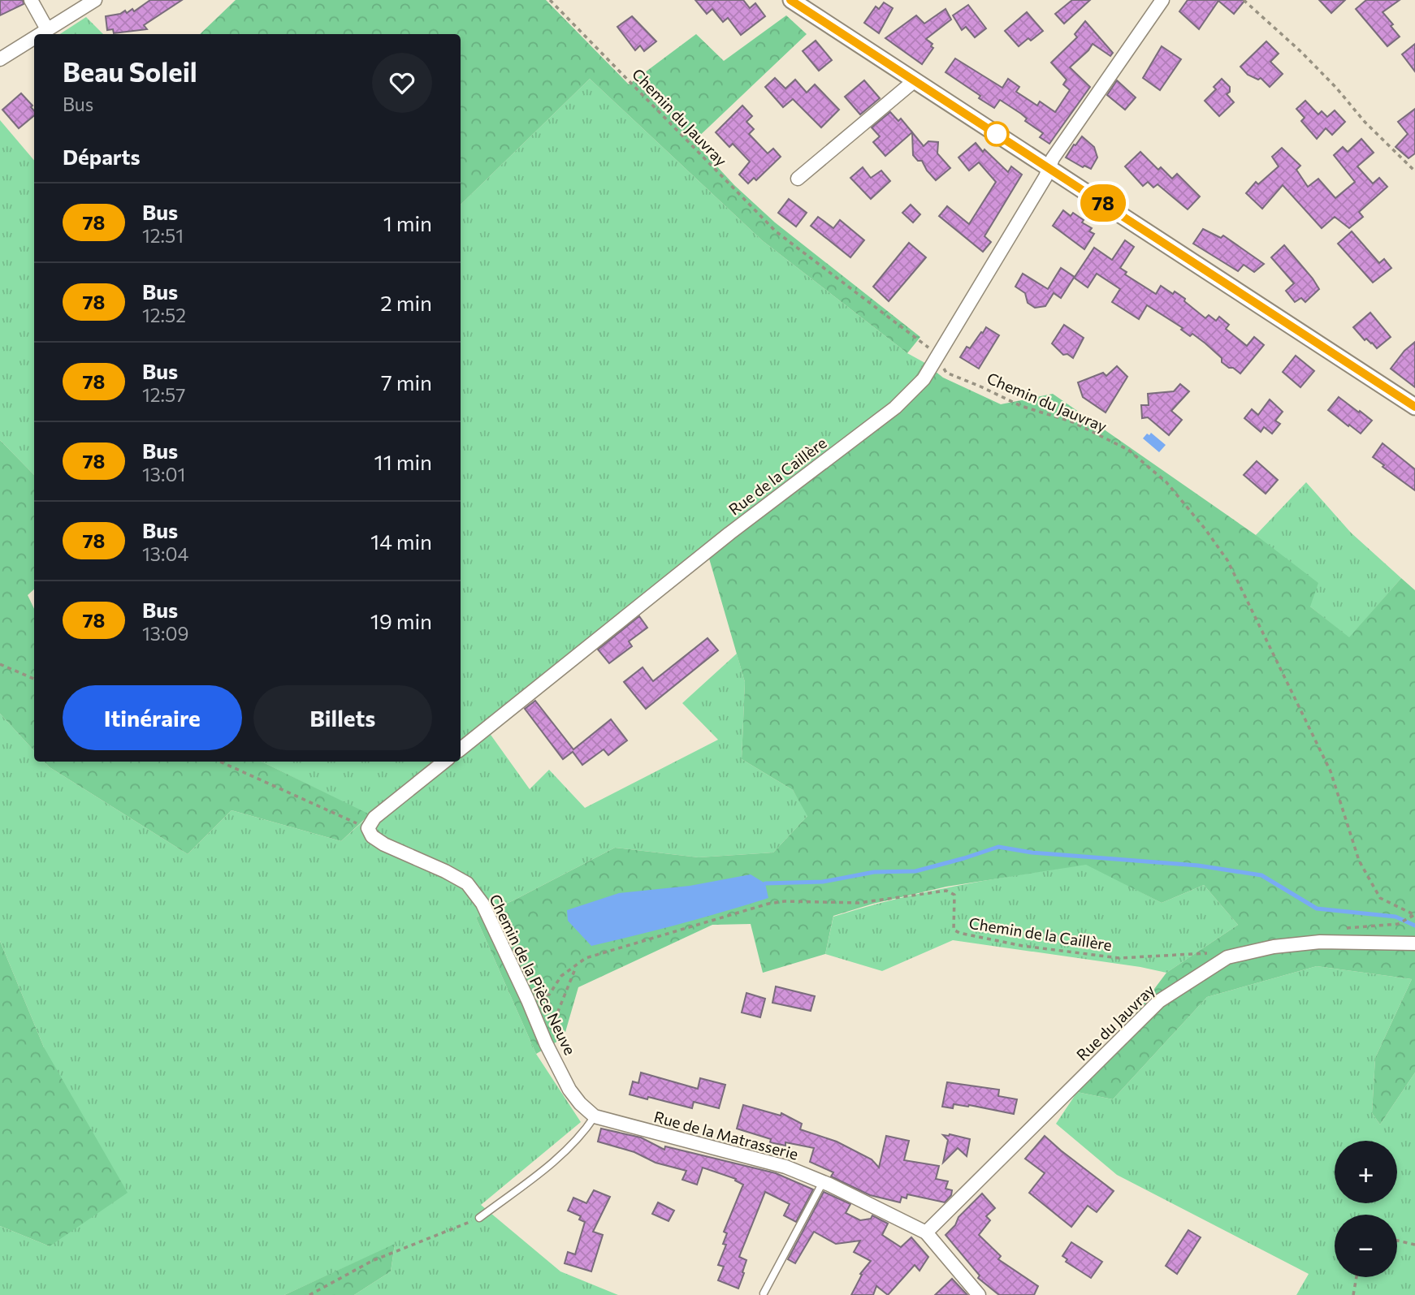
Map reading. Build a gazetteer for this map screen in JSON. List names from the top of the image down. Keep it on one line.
{"streets":{"street":["Rue de la Caillère","Chemin de la Pièce Neuve","Rue du Jauvray","Rue de la Matrasserie"],"path":["Chemin du Jauvray","Chemin de la Caillère"]},"crossings":[["Chemin du Jauvray","Rue de la Caillère"],["Chemin de la Pièce Neuve","Rue de la Matrasserie"],["Rue du Jauvray","Rue de la Matrasserie"]],"lines":["bus line 78"],"page":{"on_map":"78","heading":[["Beau Soleil","Bus"],"Départs"],"list":[{"mark":"78","name":"Bus","note":"12:51","value":"1 min"},{"mark":"78","name":"Bus","note":"12:52","value":"2 min"},{"mark":"78","name":"Bus","note":"12:57","value":"7 min"},{"mark":"78","name":"Bus","note":"13:01","value":"11 min"},{"mark":"78","name":"Bus","note":"13:04","value":"14 min"},{"mark":"78","name":"Bus","note":"13:09","value":"19 min"}],"buttons":["Itinéraire","Billets"],"map_buttons":["+","−"]}}
